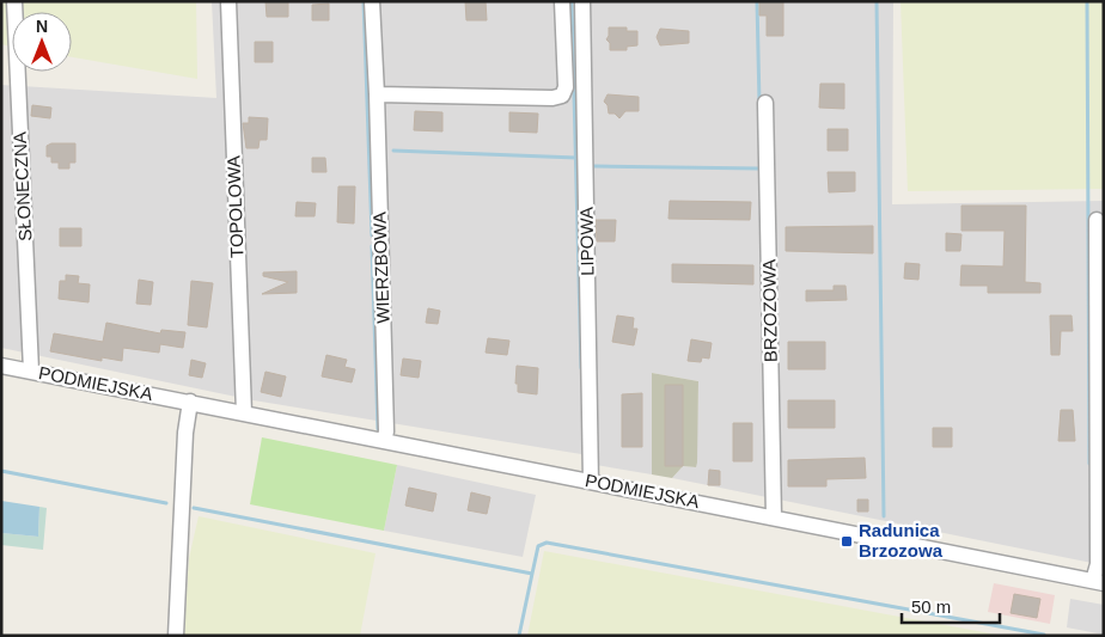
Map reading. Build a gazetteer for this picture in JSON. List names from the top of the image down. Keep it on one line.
{"streets":{"street":["SŁONECZNA","TOPOLOWA","LIPOWA","WIERZBOWA","BRZOZOWA","PODMIEJSKA"]},"crossings":[["SŁONECZNA","PODMIEJSKA"],["TOPOLOWA","PODMIEJSKA"],["LIPOWA","PODMIEJSKA"],["WIERZBOWA","PODMIEJSKA"],["BRZOZOWA","PODMIEJSKA"]],"places":{"transit":["Radunica Brzozowa"]},"scale_bar":"50 m","north":"top"}
